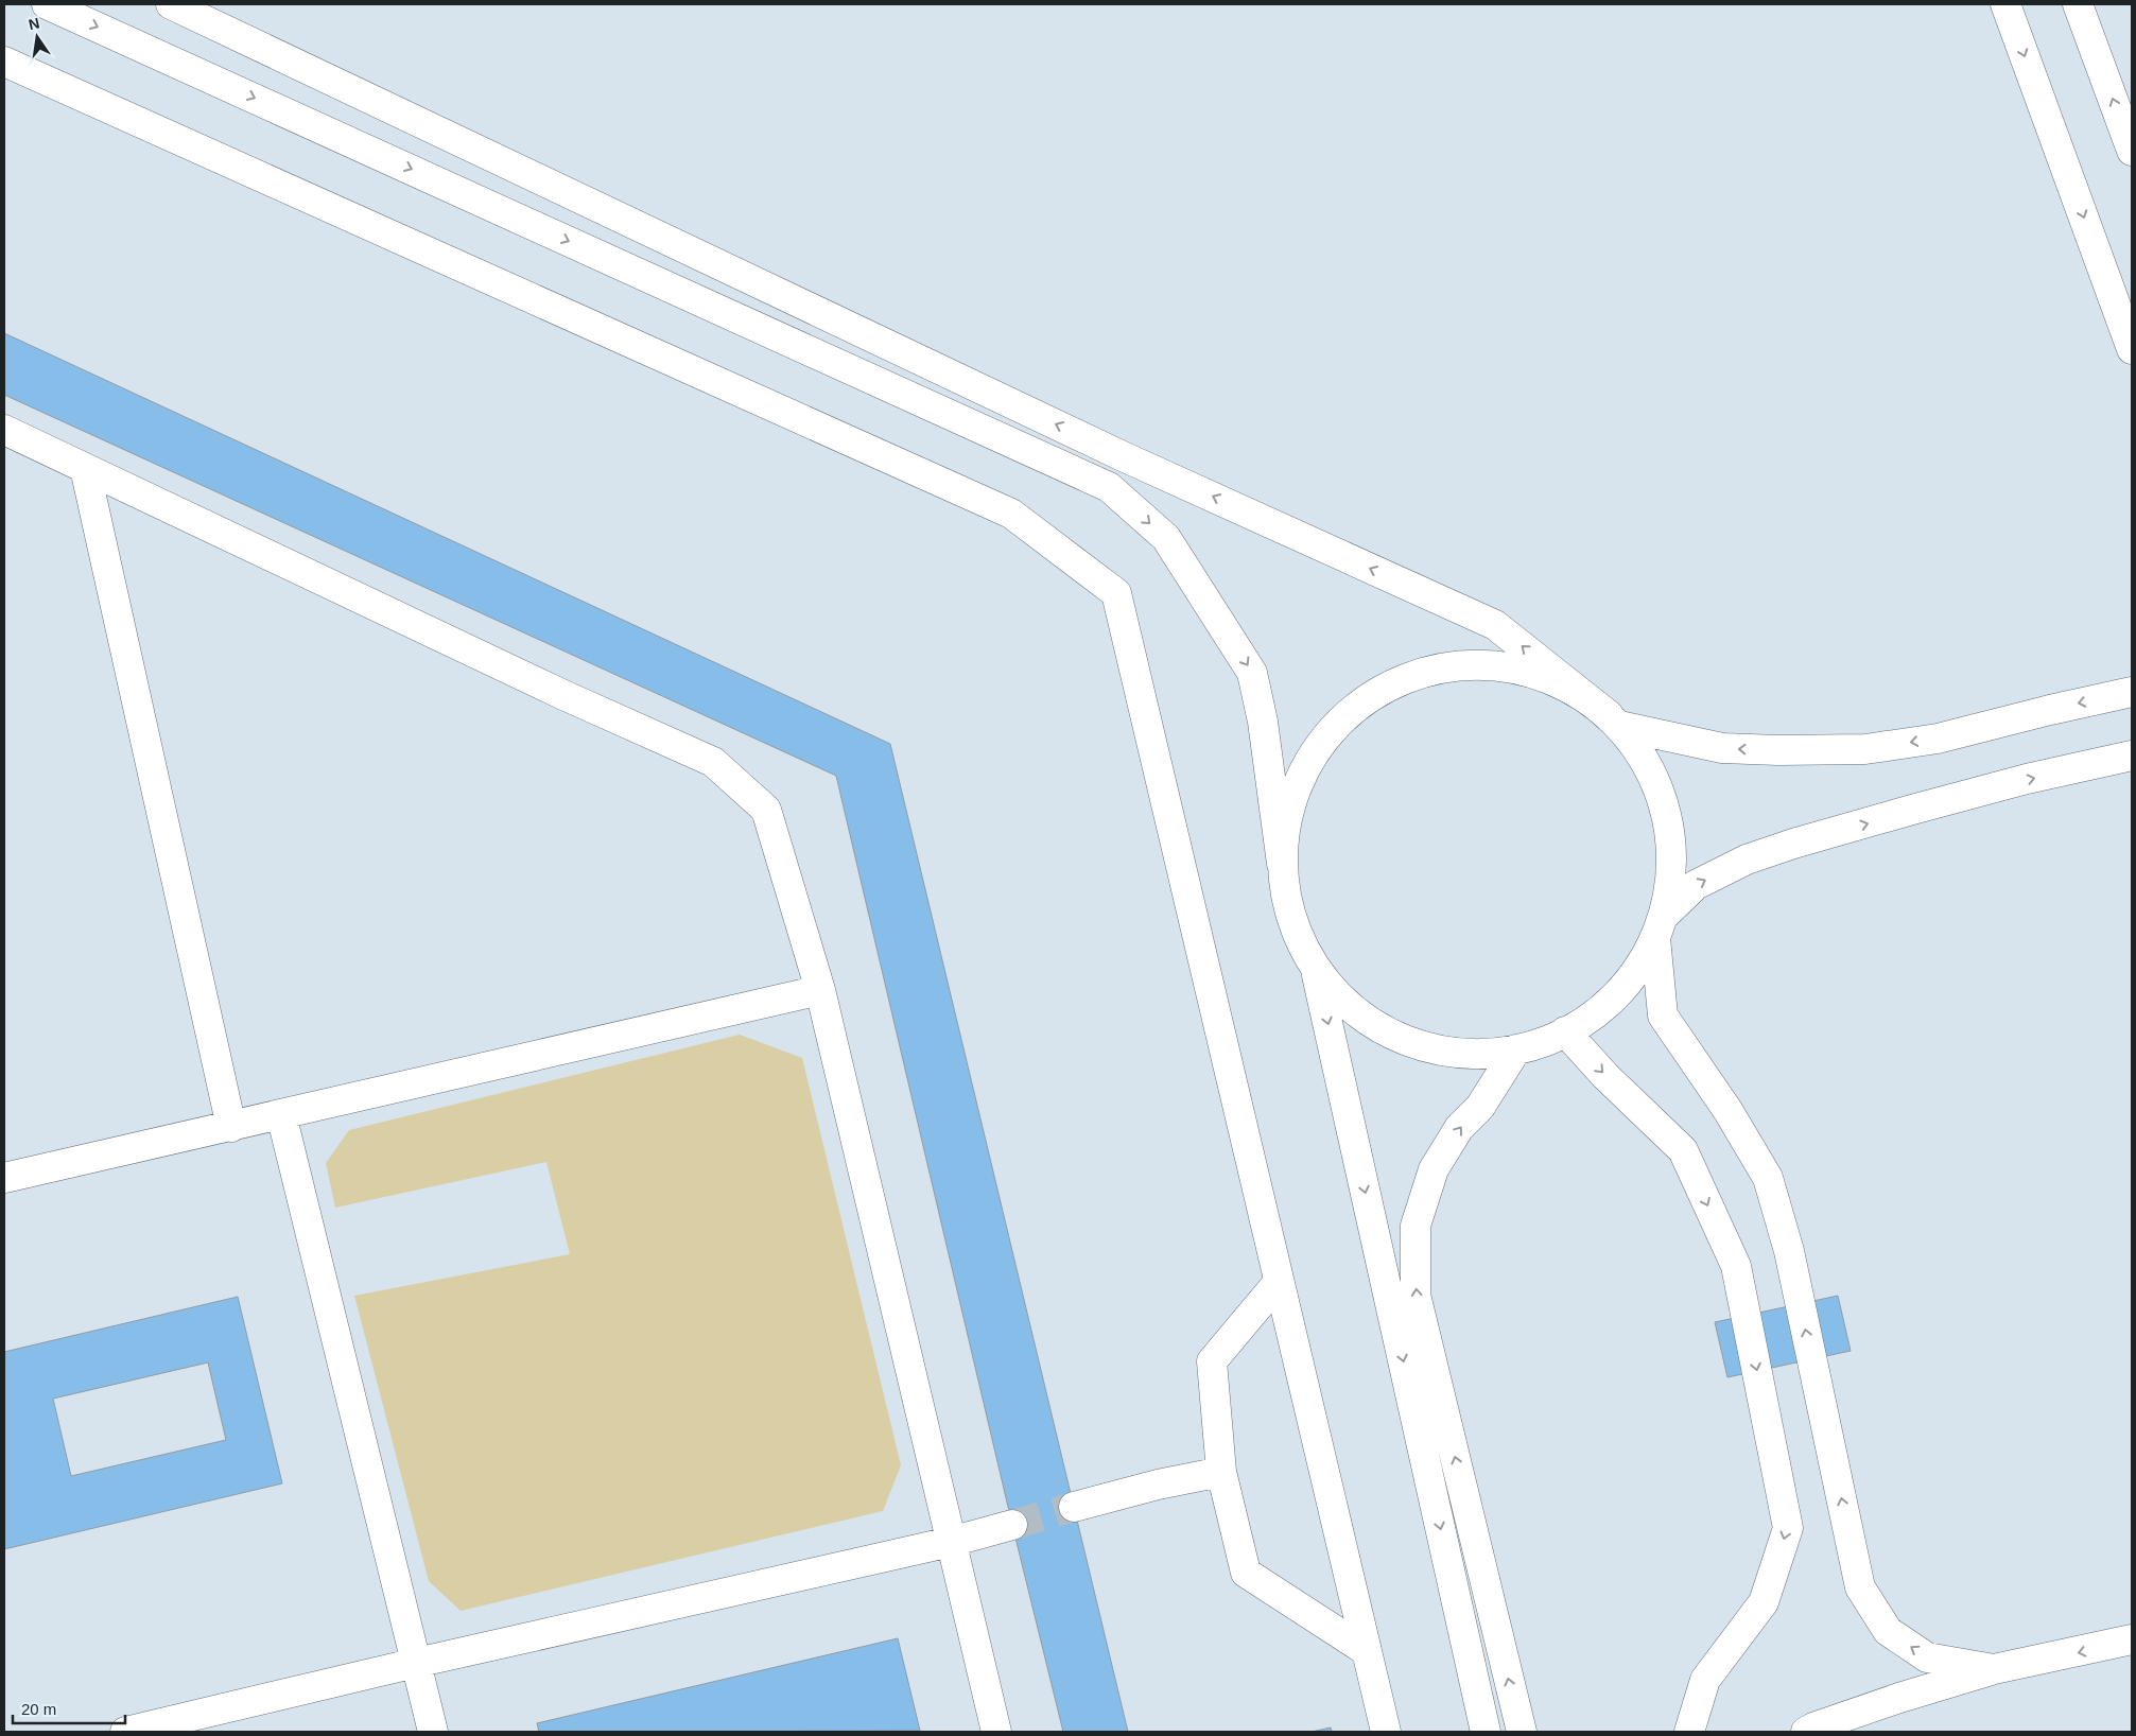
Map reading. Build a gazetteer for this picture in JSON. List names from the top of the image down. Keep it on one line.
{"scale_bar":"20 m","north":"top"}
